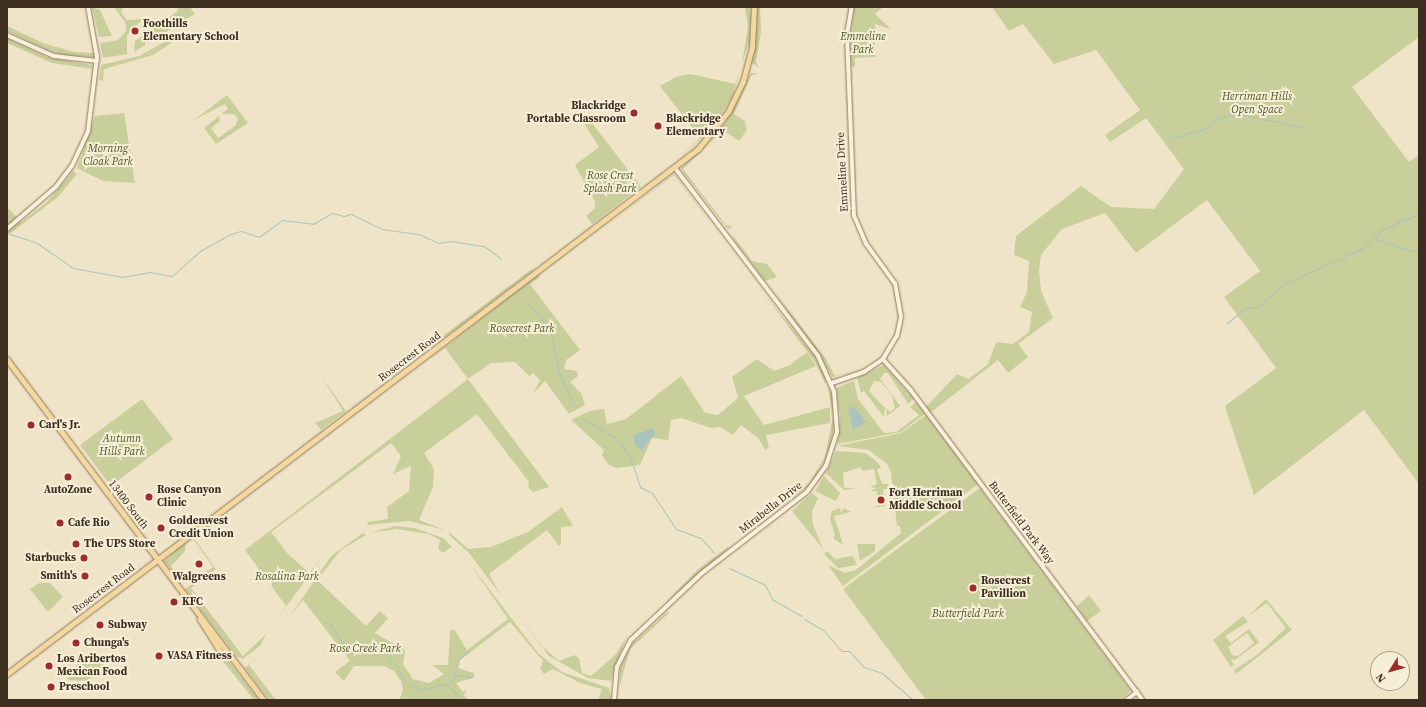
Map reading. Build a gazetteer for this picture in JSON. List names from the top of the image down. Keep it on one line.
{"streets":{"main road":["Rosecrest Road","13400 South"],"street":["Emmeline Drive","Mirabella Drive","Butterfield Park Way"]},"crossings":[["Emmeline Drive","Mirabella Drive"],["Emmeline Drive","Butterfield Park Way"],["Rosecrest Road","13400 South"],["Rosecrest Road","Mirabella Drive"]],"parks":["Emmeline Park","Herriman Hills Open Space","Morning Cloak Park","Rose Crest Splash Park","Rosecrest Park","Autumn Hills Park","Rosalina Park","Butterfield Park","Rose Creek Park"],"places":["Foothills Elementary School","Blackridge Portable Classroom","Blackridge Elementary","Carl's Jr.","AutoZone","Rose Canyon Clinic","Fort Herriman Middle School","Cafe Rio","Goldenwest Credit Union","The UPS Store","Starbucks","Walgreens","Smith's","Rosecrest Pavillion","KFC","Subway","Chunga's","VASA Fitness","Los Aribertos Mexican Food","Preschool"],"north":"bottom left"}
